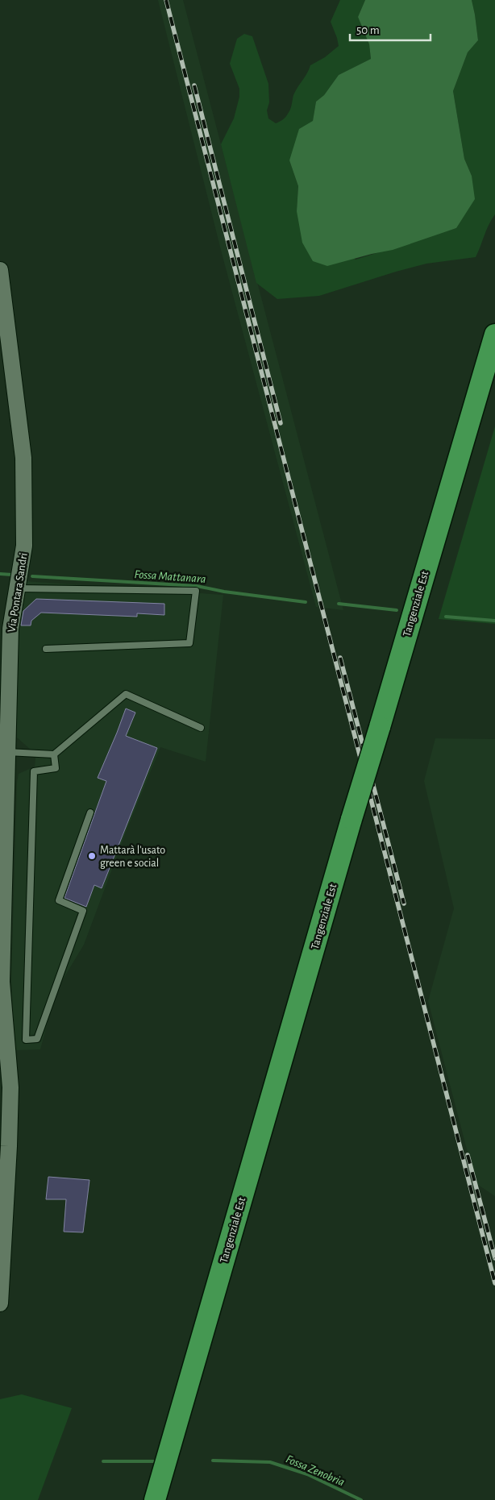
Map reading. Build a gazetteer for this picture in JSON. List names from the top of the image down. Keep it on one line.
{"streets":{"highway":["Tangenziale Est"],"street":["Via Pontara Sandri"]},"water":["Fossa Mattanara","Fossa Zenobria"],"places":["Mattarà l'usato green e social"],"scale_bar":"50 m"}
